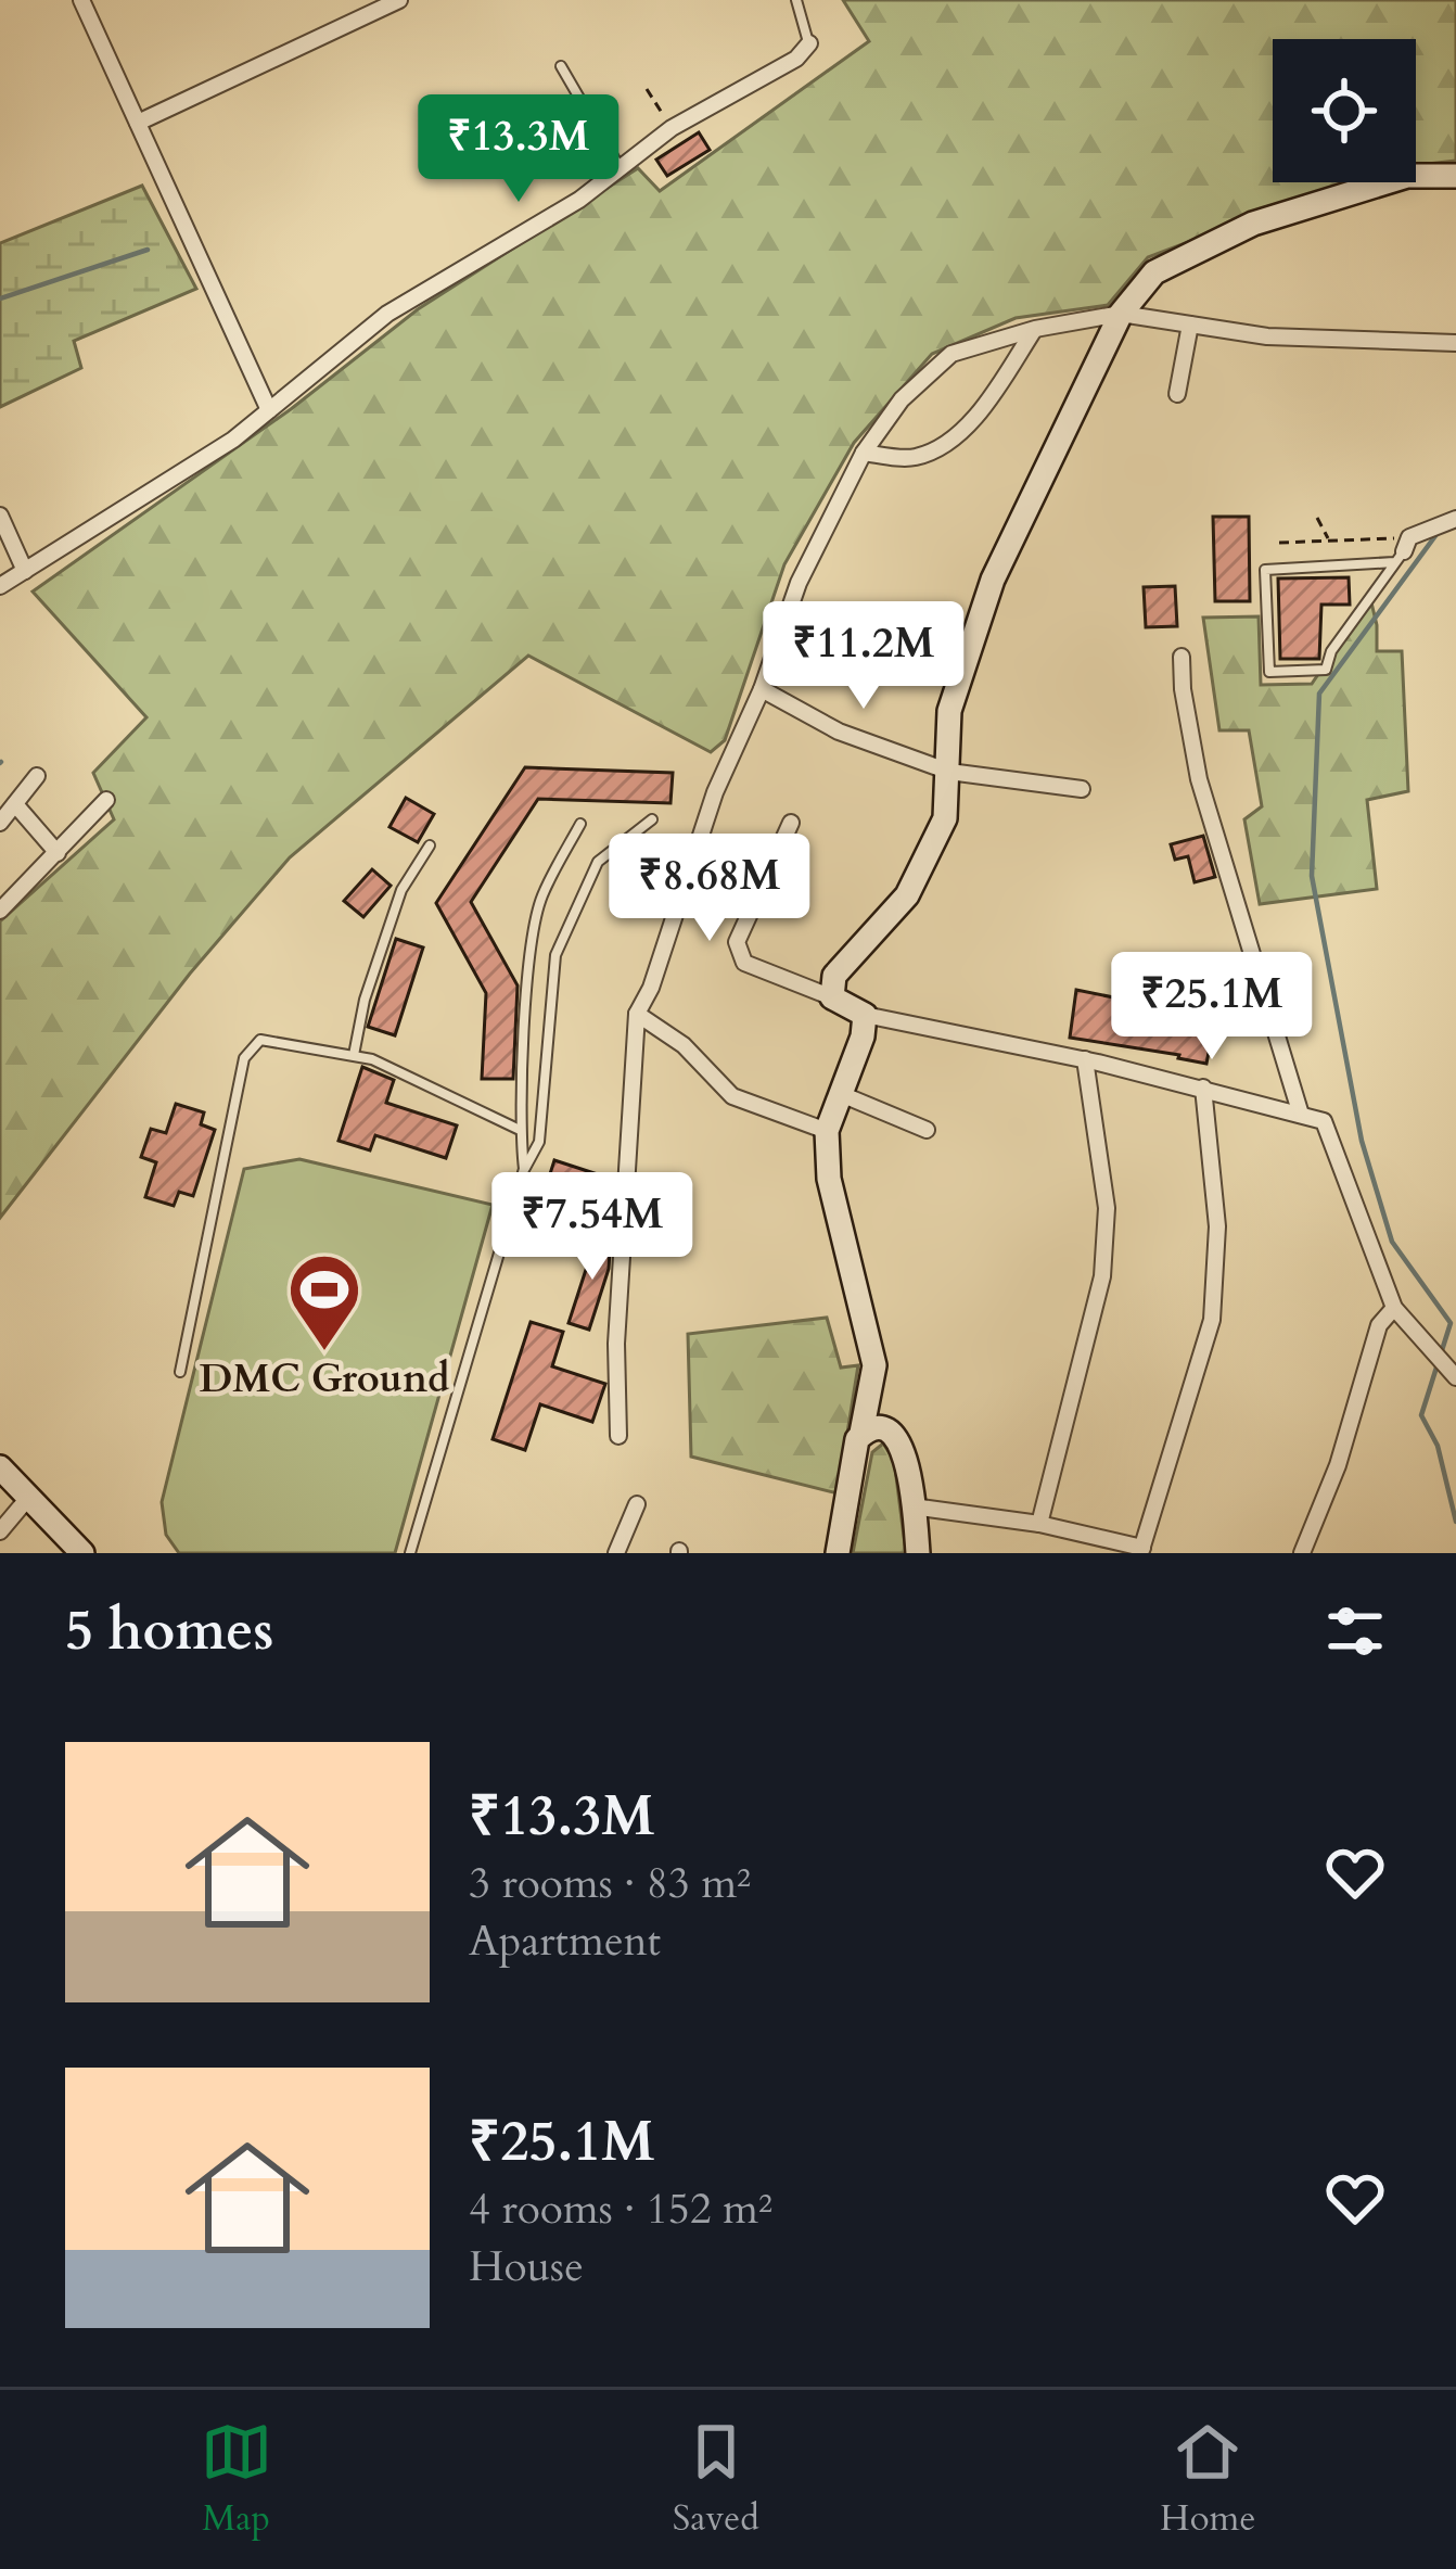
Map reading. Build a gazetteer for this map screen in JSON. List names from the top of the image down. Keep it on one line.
{"places":{"sports":["DMC Ground"]},"page":{"price":["₹13.3M","₹11.2M","₹8.68M","₹25.1M","₹7.54M"],"heading":"5 homes","list":[{"name":"₹13.3M","note":"3 rooms · 83 m² · Apartment"},{"name":"₹25.1M","note":"4 rooms · 152 m² · House"}],"tabs":["Map","Saved","Home"]}}
